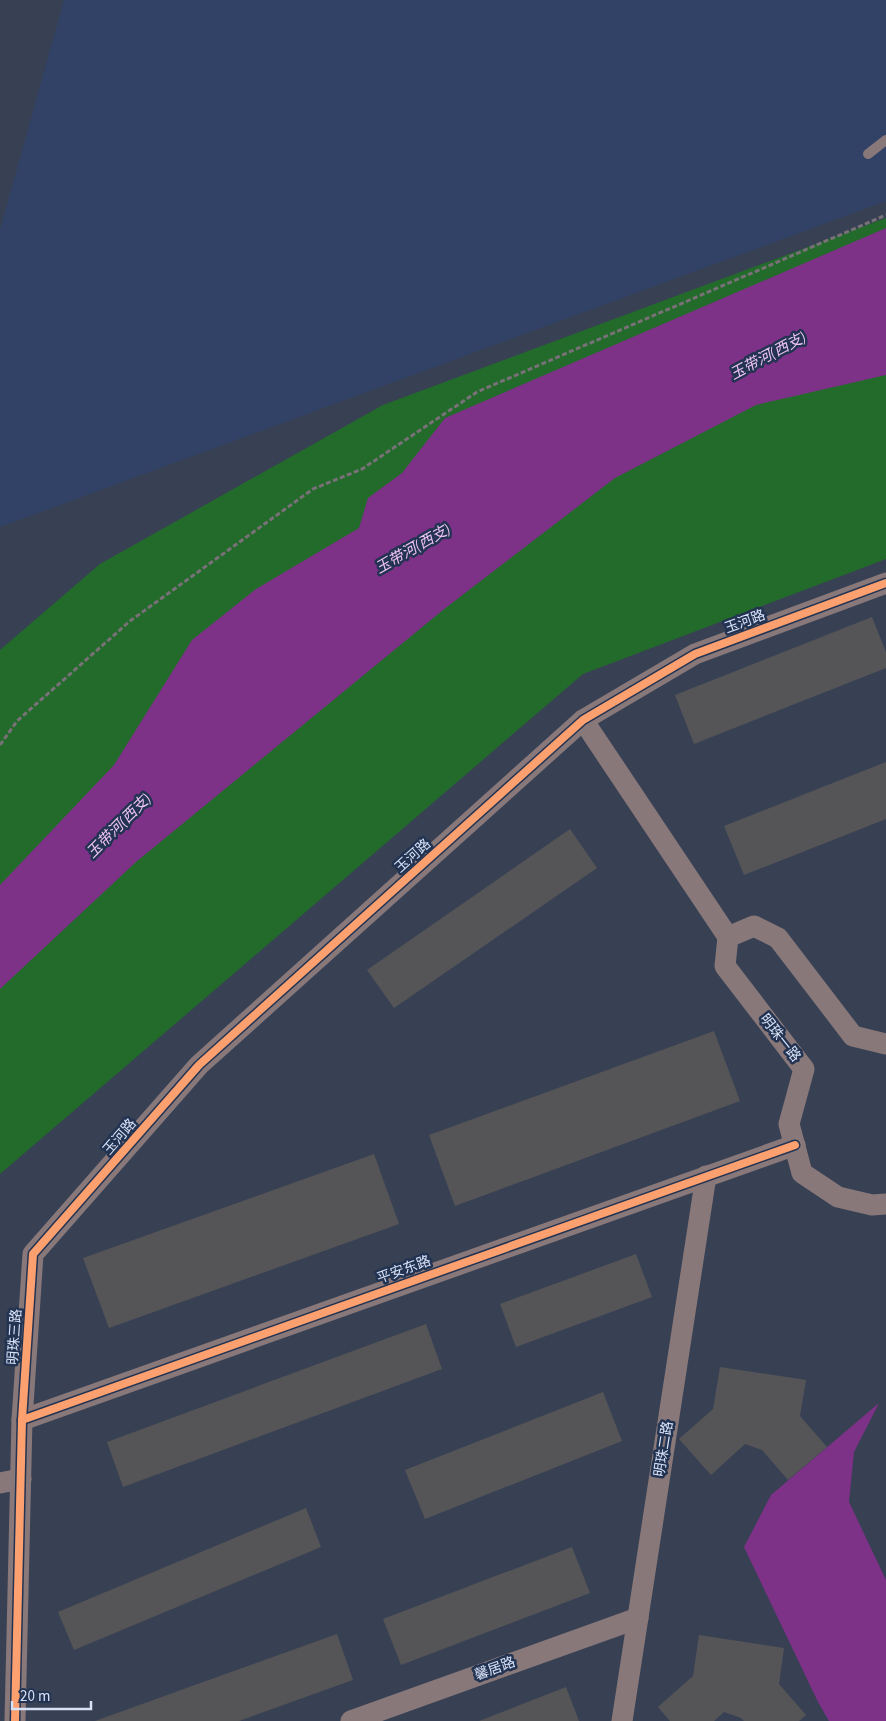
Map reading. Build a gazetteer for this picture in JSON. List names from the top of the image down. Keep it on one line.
{"streets":{"street":["玉河路","明珠一路","平安东路","明珠三路","明珠二路","馨居路"]},"crossings":[["玉河路","明珠三路"],["明珠一路","平安东路"],["平安东路","明珠三路"],["平安东路","明珠二路"],["明珠二路","馨居路"]],"water":["玉带河(西支)"],"scale_bar":"20 m"}
